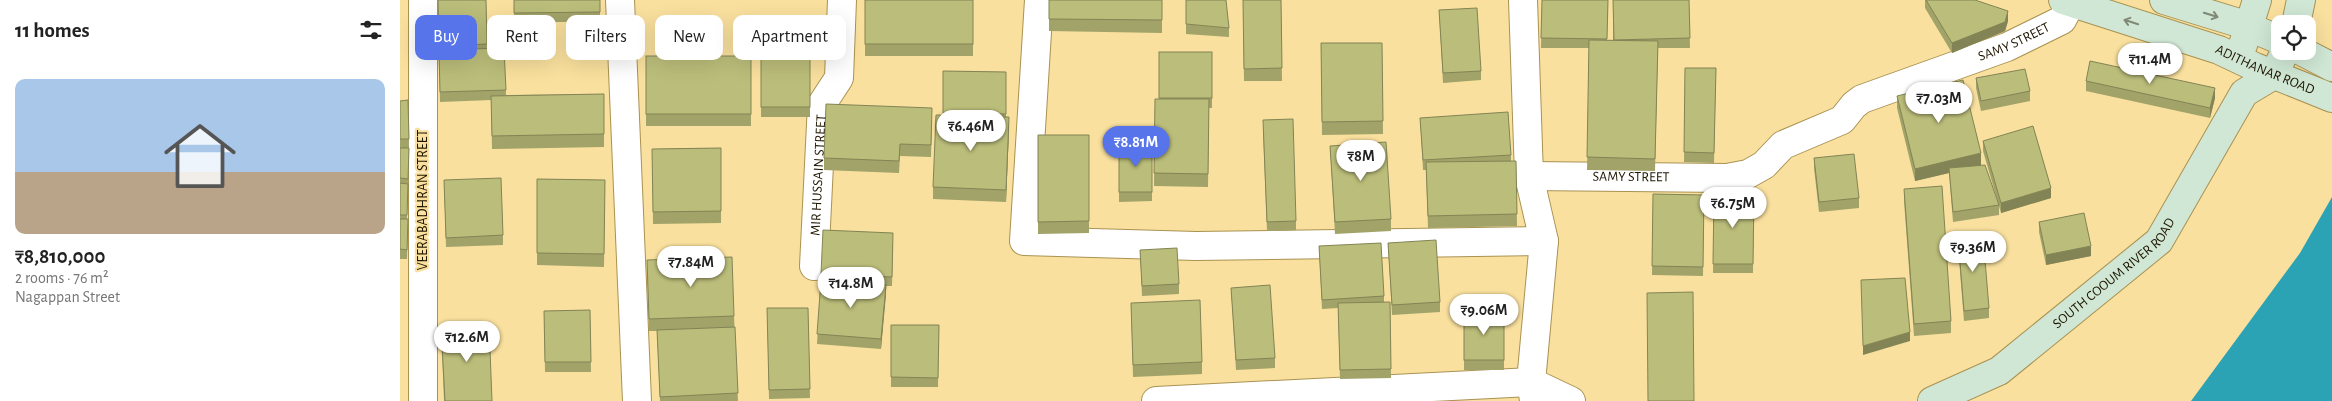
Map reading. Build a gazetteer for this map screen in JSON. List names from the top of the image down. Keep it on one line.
{"streets":{"street":["SAMY STREET","ADITHANAR ROAD","MIR HUSSAIN STREET","VEERABADHRAN STREET","SOUTH COOUM RIVER ROAD"]},"crossings":[["SAMY STREET","ADITHANAR ROAD"]],"page":{"heading":"11 homes","chip":["Buy","Rent","Filters","New","Apartment"],"price":["₹11.4M","₹7.03M","₹6.46M","₹8.81M","₹8M","₹6.75M","₹9.36M","₹7.84M","₹14.8M","₹9.06M","₹12.6M"],"list":[{"name":"₹8,810,000","note":"2 rooms · 76 m² · Nagappan Street"}]}}
